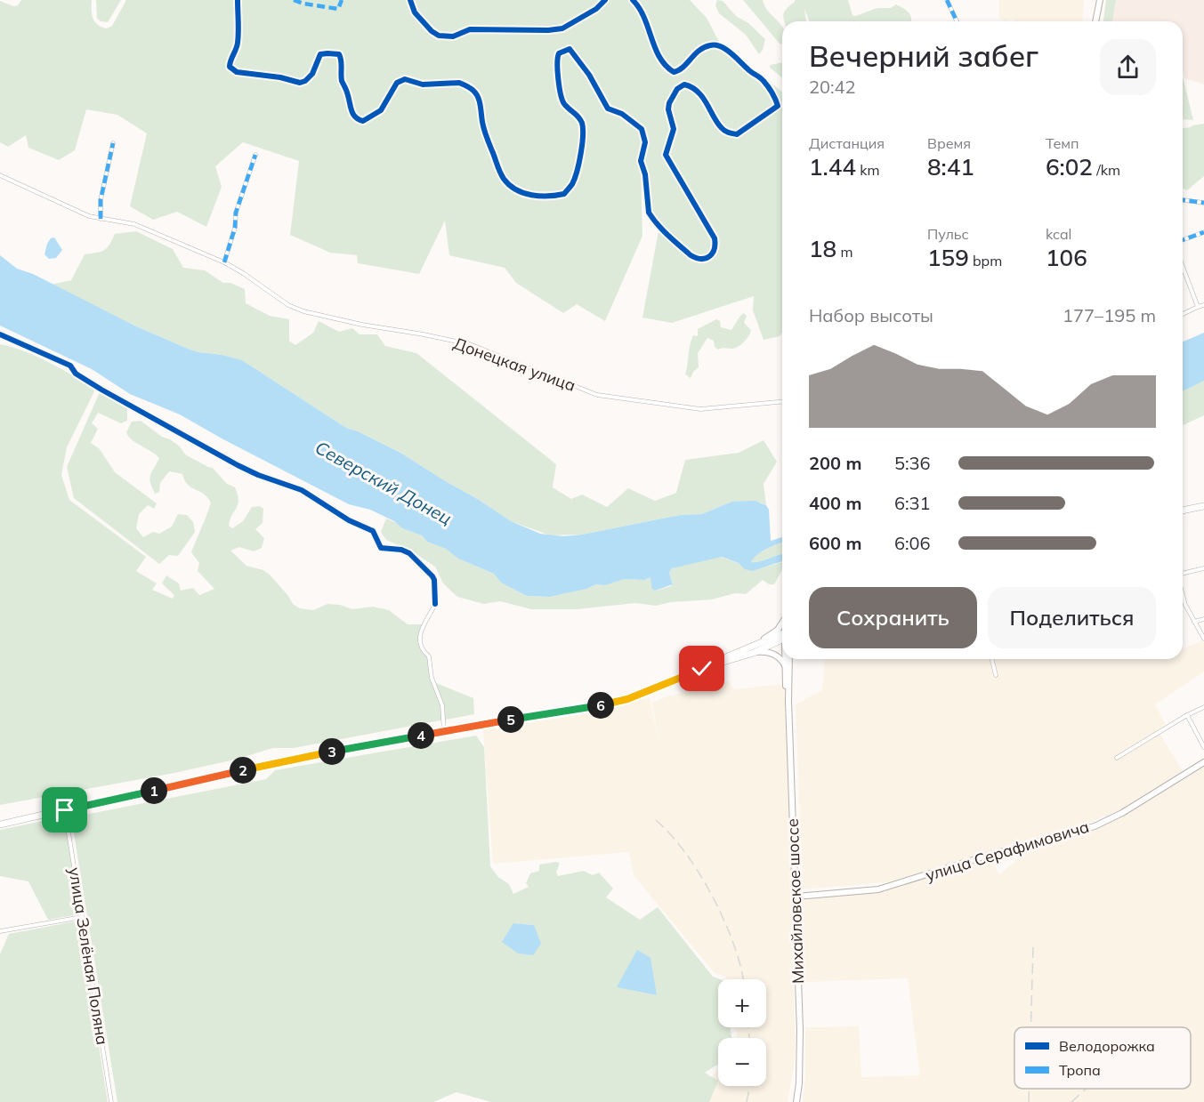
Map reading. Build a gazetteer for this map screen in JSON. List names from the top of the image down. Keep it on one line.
{"streets":{"main road":["улица Серафимовича","Михайловское шоссе"],"street":["Донецкая улица","улица Зелёная Поляна"]},"crossings":[["улица Серафимовича","Михайловское шоссе"]],"water":["Северский Донец"],"legend":["Велодорожка","Тропа"],"page":{"heading":["Вечерний забег","20:42"],"stats":[["Дистанция","1.44 km"],["Время","8:41"],["Темп","6:02 /km"],["18 m"],["Пульс","159 bpm"],["kcal","106"]],"chart":["Набор высоты","177–195 m"],"list":[{"name":"200 m","note":"5:36"},{"name":"400 m","note":"6:31"},{"name":"600 m","note":"6:06"}],"buttons":["Сохранить","Поделиться"],"pins":["6","5","4","3","2","1"],"map_buttons":["+","−"]}}
